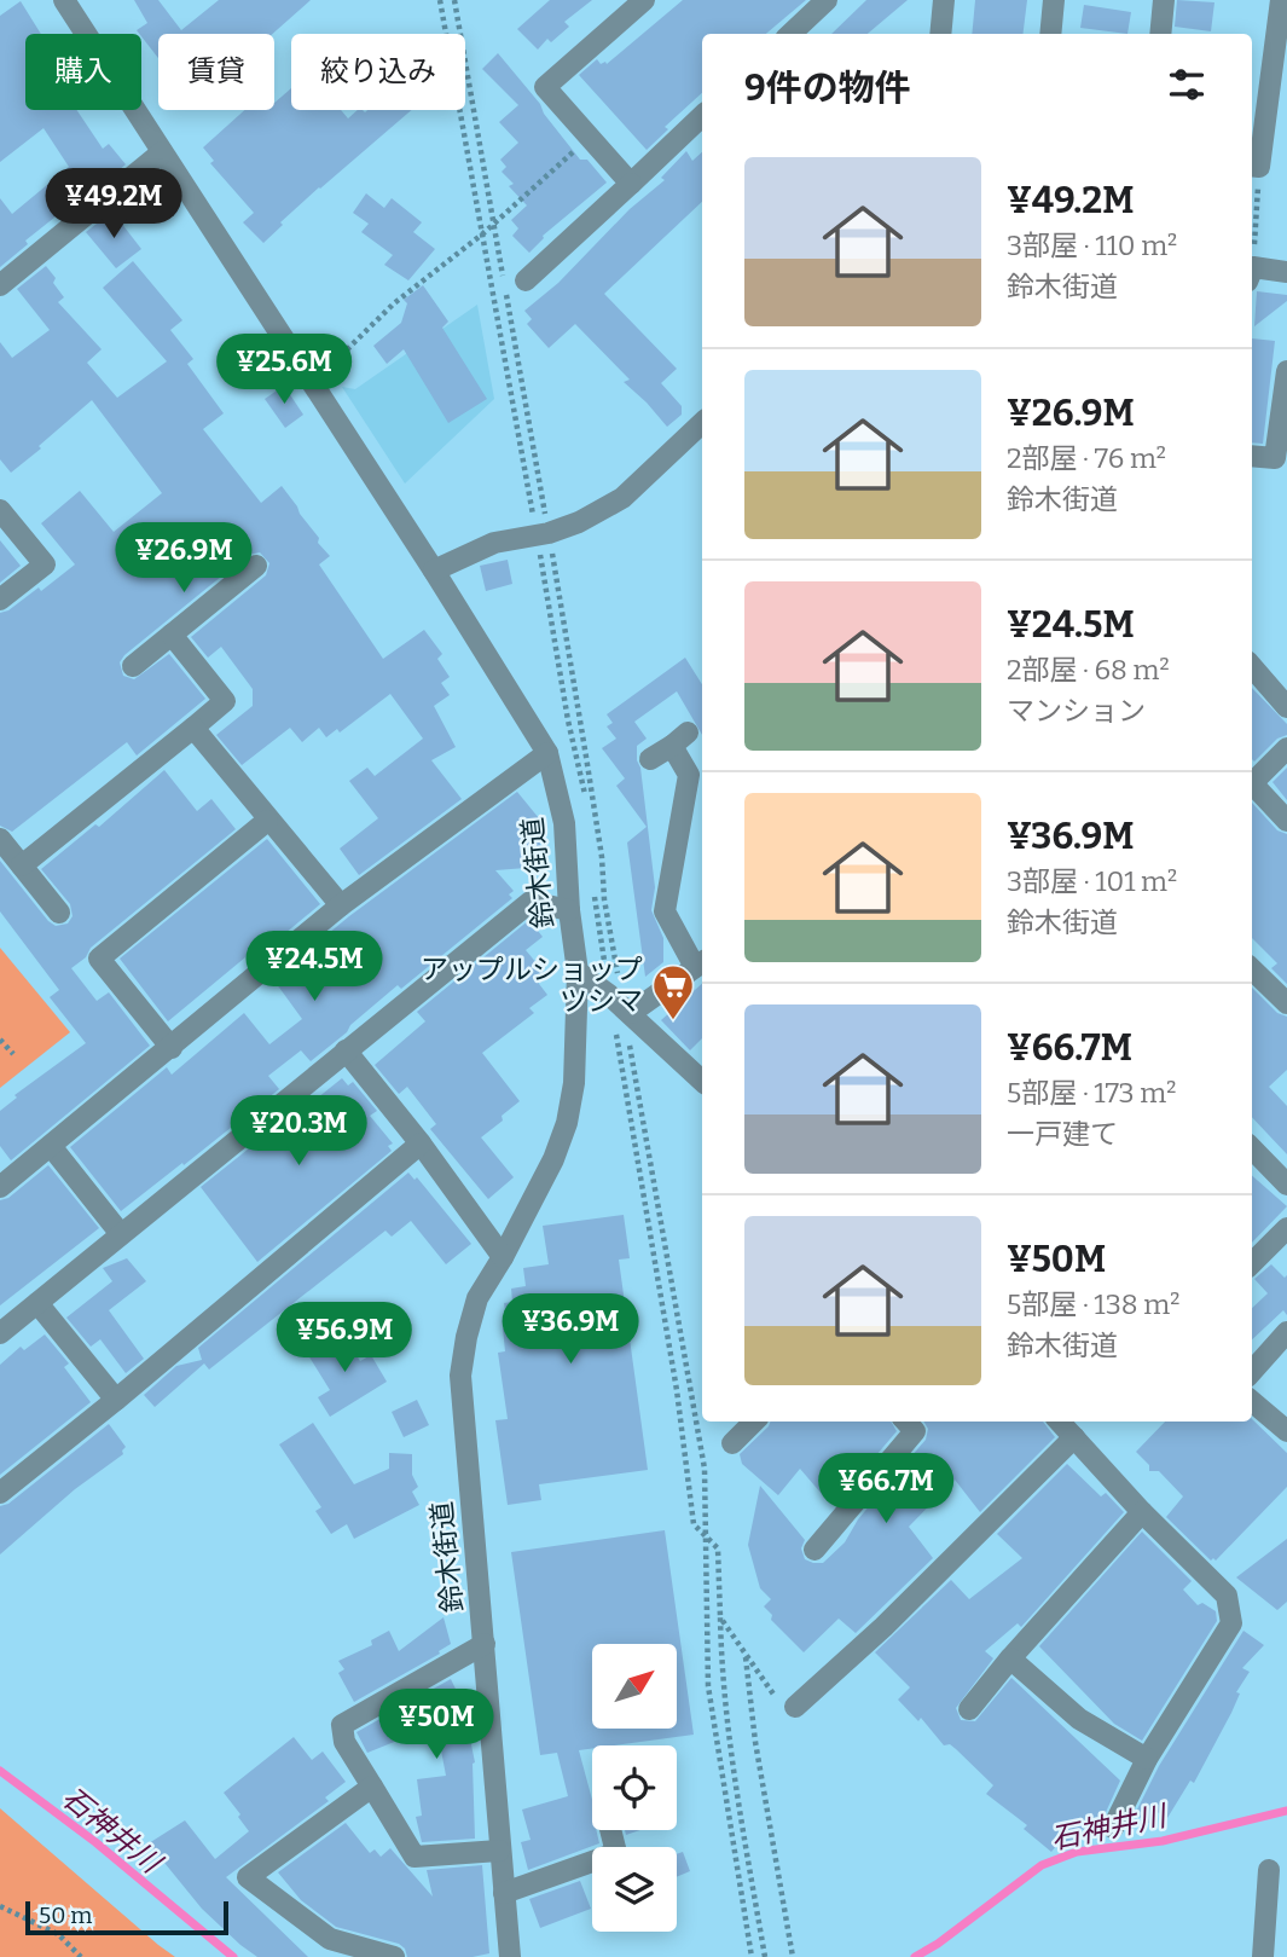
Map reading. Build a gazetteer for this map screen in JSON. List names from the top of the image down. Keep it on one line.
{"streets":{"street":["鈴木街道"]},"water":["石神井川"],"places":{"supermarket":["アップルショップ ツシマ"]},"scale_bar":"50 m","north":"top right","page":{"chip":["購入","賃貸","絞り込み"],"heading":"9件の物件","list":[{"name":"¥49.2M","note":"3部屋 · 110 m² · 鈴木街道"},{"name":"¥26.9M","note":"2部屋 · 76 m² · 鈴木街道"},{"name":"¥24.5M","note":"2部屋 · 68 m² · マンション"},{"name":"¥36.9M","note":"3部屋 · 101 m² · 鈴木街道"},{"name":"¥66.7M","note":"5部屋 · 173 m² · 一戸建て"},{"name":"¥50M","note":"5部屋 · 138 m² · 鈴木街道"}],"price":["¥49.2M","¥25.6M","¥26.9M","¥24.5M","¥20.3M","¥36.9M","¥56.9M","¥66.7M","¥50M"],"scale":"50 m"}}
